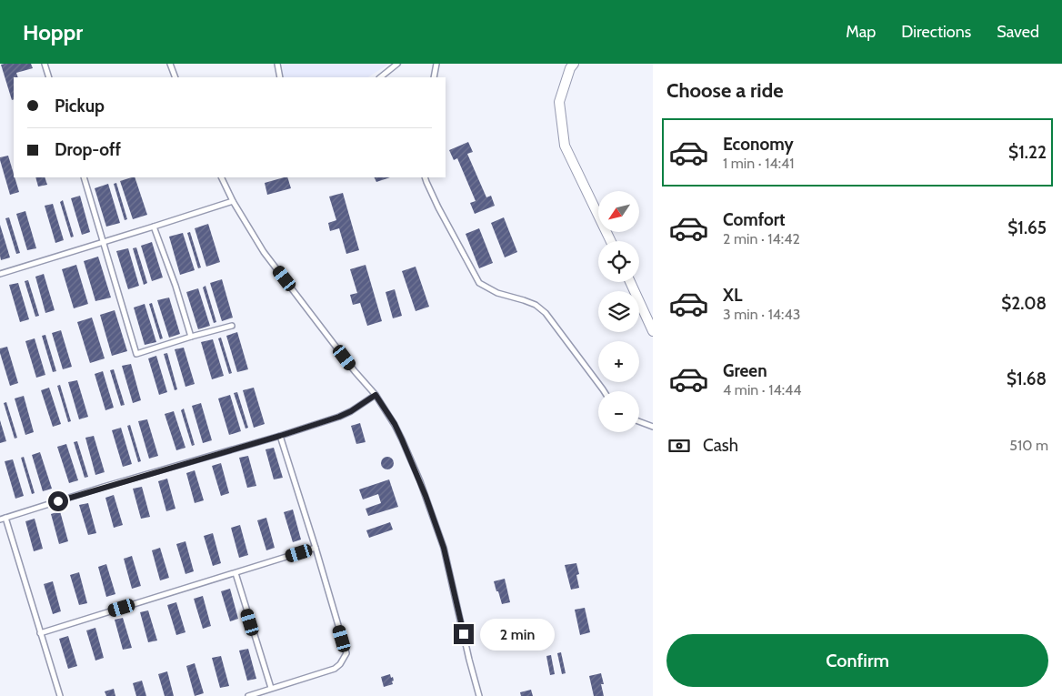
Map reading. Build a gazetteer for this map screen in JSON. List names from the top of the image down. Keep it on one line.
{"north":"bottom left","page":{"header":"Hoppr","nav":["Map","Directions","Saved"],"heading":"Choose a ride","banner":["Pickup","Drop-off"],"list":[{"name":"Economy","note":"1 min · 14:41","value":"$1.22"},{"name":"Comfort","note":"2 min · 14:42","value":"$1.65"},{"name":"XL","note":"3 min · 14:43","value":"$2.08"},{"name":"Green","note":"4 min · 14:44","value":"$1.68"}],"map_buttons":["+","−"],"pay":["Cash","510 m"],"bubble":"2 min","buttons":"Confirm"}}
